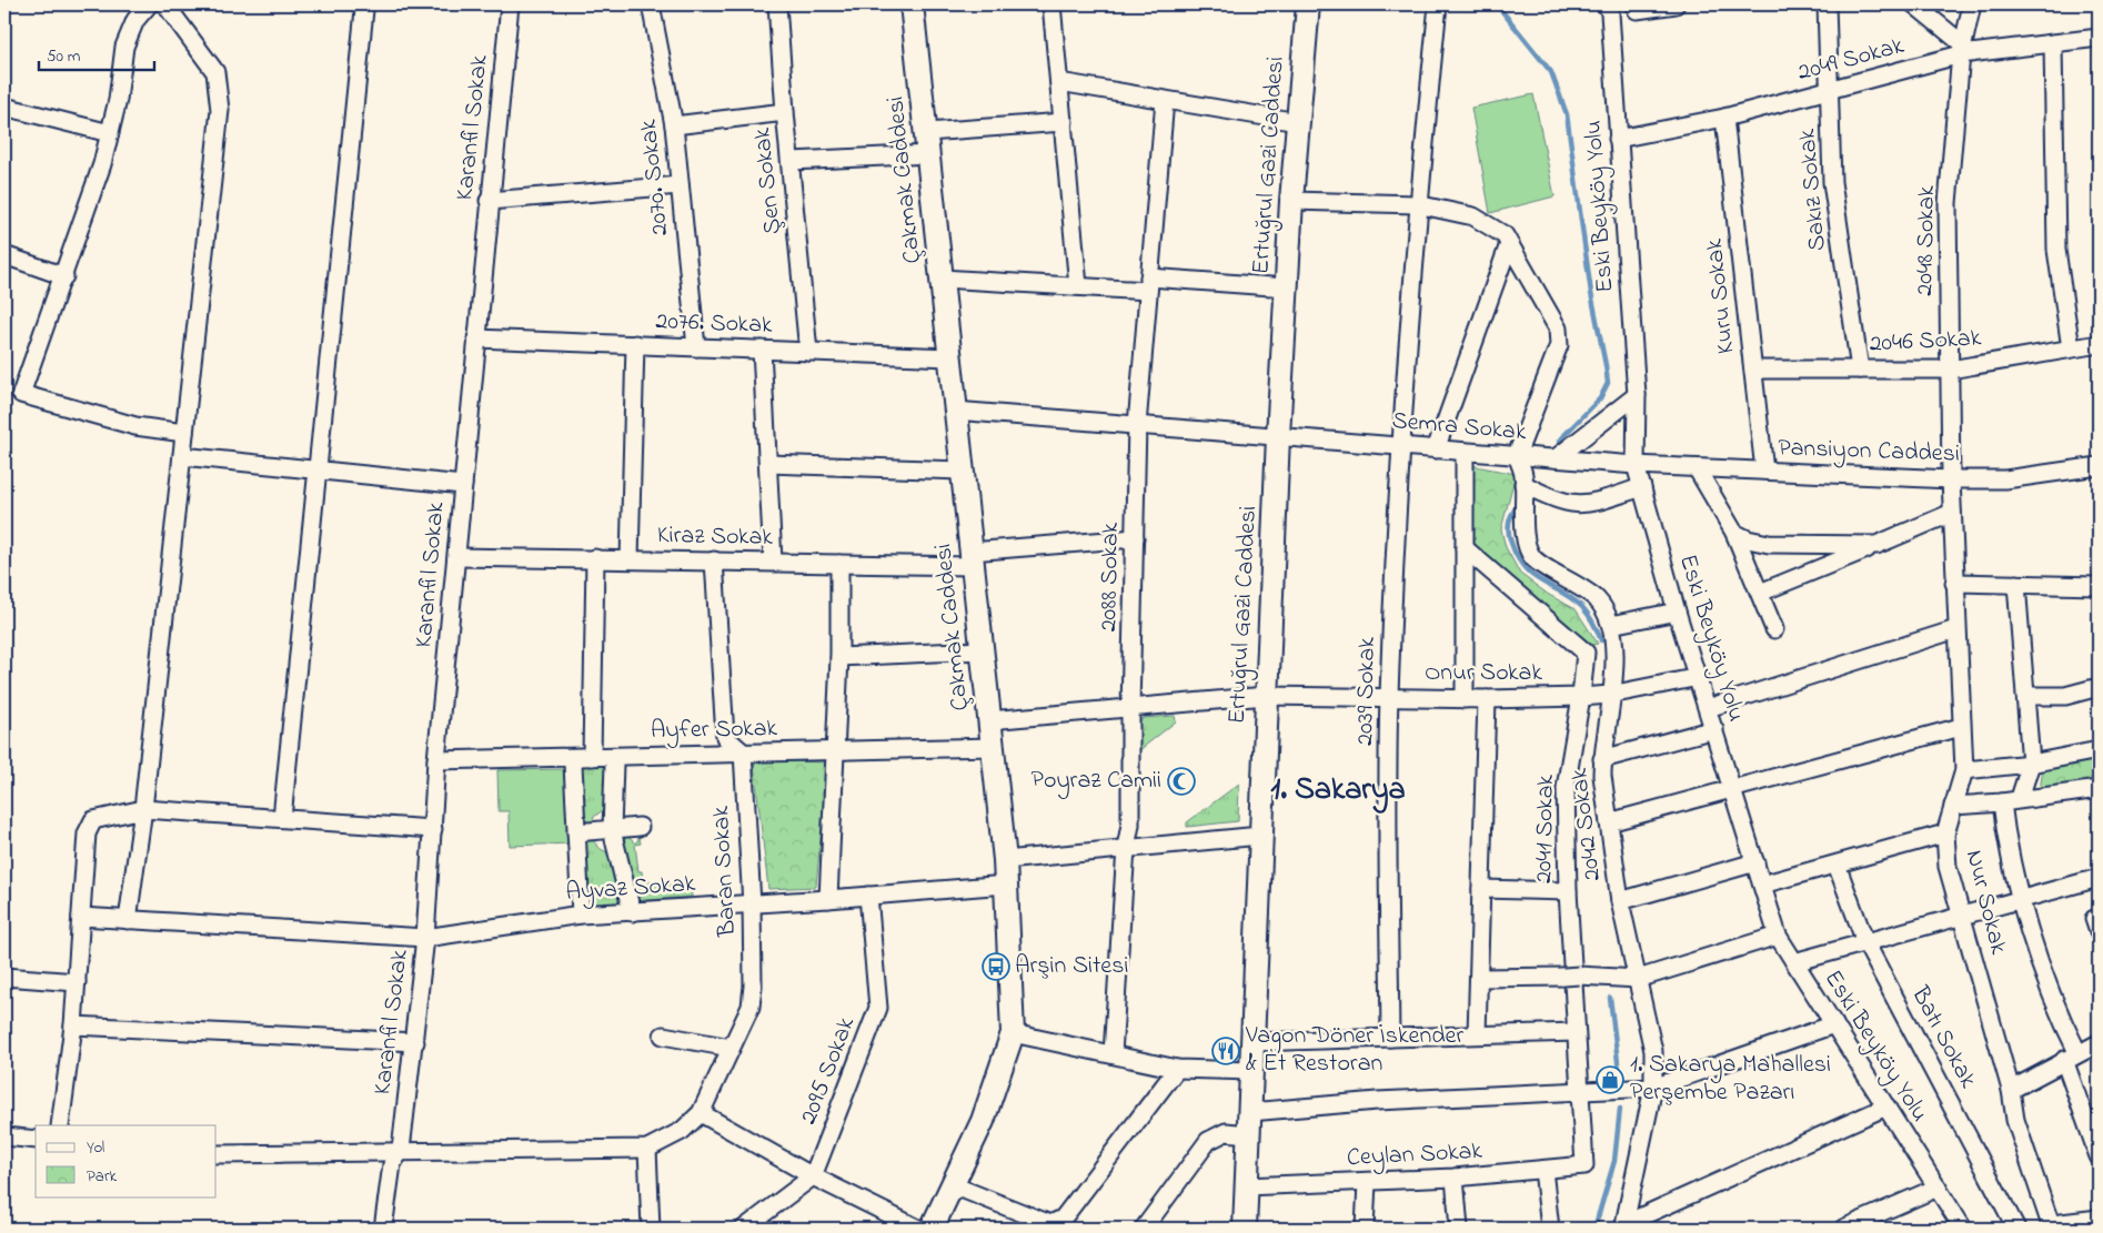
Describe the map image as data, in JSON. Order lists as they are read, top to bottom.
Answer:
{
  "streets": {
    "main road": ["Ertuğrul Gazi Caddesi", "Çakmak Caddesi"],
    "street": [
      "2049 Sokak",
      "Karanfil Sokak",
      "2070. Sokak",
      "Şen Sokak",
      "Sakız Sokak",
      "Eski Beyköy Yolu",
      "2048 Sokak",
      "Kuru Sokak",
      "2076. Sokak",
      "2046 Sokak",
      "Semra Sokak",
      "Pansiyon Caddesi",
      "Kiraz Sokak",
      "2088 Sokak",
      "Onur Sokak",
      "2039 Sokak",
      "Ayfer Sokak",
      "2042 Sokak",
      "2041 Sokak",
      "Baran Sokak",
      "Ayvaz Sokak",
      "Nur Sokak",
      "Batı Sokak",
      "2095 Sokak",
      "Ceylan Sokak"
    ]
  },
  "crossings": [
    ["2049 Sokak", "Sakız Sokak"],
    ["2049 Sokak", "Eski Beyköy Yolu"],
    ["2049 Sokak", "2048 Sokak"],
    ["2049 Sokak", "Kuru Sokak"],
    ["Karanfil Sokak", "2076. Sokak"],
    ["Karanfil Sokak", "Kiraz Sokak"],
    ["Karanfil Sokak", "Ayfer Sokak"],
    ["Karanfil Sokak", "Ayvaz Sokak"],
    ["Ertuğrul Gazi Caddesi", "Semra Sokak"],
    ["Ertuğrul Gazi Caddesi", "Onur Sokak"],
    ["Ertuğrul Gazi Caddesi", "Ceylan Sokak"],
    ["2070. Sokak", "2076. Sokak"],
    ["Çakmak Caddesi", "2076. Sokak"],
    ["Çakmak Caddesi", "Semra Sokak"],
    ["Çakmak Caddesi", "Kiraz Sokak"],
    ["Çakmak Caddesi", "Onur Sokak"],
    ["Çakmak Caddesi", "Ayfer Sokak"],
    ["Çakmak Caddesi", "Ayvaz Sokak"],
    ["Şen Sokak", "2076. Sokak"],
    ["Sakız Sokak", "2046 Sokak"],
    ["Eski Beyköy Yolu", "Semra Sokak"],
    ["Eski Beyköy Yolu", "Pansiyon Caddesi"],
    ["Eski Beyköy Yolu", "Onur Sokak"],
    ["Eski Beyköy Yolu", "2042 Sokak"],
    ["2048 Sokak", "2046 Sokak"],
    ["2048 Sokak", "Pansiyon Caddesi"],
    ["2048 Sokak", "Nur Sokak"],
    ["Kuru Sokak", "2046 Sokak"],
    ["Kuru Sokak", "Pansiyon Caddesi"],
    ["Semra Sokak", "Pansiyon Caddesi"],
    ["Semra Sokak", "2088 Sokak"],
    ["Semra Sokak", "2039 Sokak"],
    ["Semra Sokak", "2042 Sokak"],
    ["Pansiyon Caddesi", "Nur Sokak"],
    ["Kiraz Sokak", "2088 Sokak"],
    ["2088 Sokak", "Onur Sokak"],
    ["Onur Sokak", "2039 Sokak"],
    ["Onur Sokak", "2042 Sokak"],
    ["Onur Sokak", "2041 Sokak"],
    ["Ayfer Sokak", "Baran Sokak"],
    ["2041 Sokak", "Ceylan Sokak"],
    ["Baran Sokak", "Ayvaz Sokak"],
    ["Ayvaz Sokak", "2095 Sokak"]
  ],
  "districts": ["1. Sakarya"],
  "places": {
    "mosque": ["Poyraz Camii"],
    "bus stop": ["Arşin Sitesi"],
    "restaurant": ["Vagon Döner İskender & Et Restoran"],
    "shop": ["1. Sakarya Mahallesi Perşembe Pazarı"]
  },
  "legend": ["Yol", "Park"],
  "scale_bar": "50 m"
}
